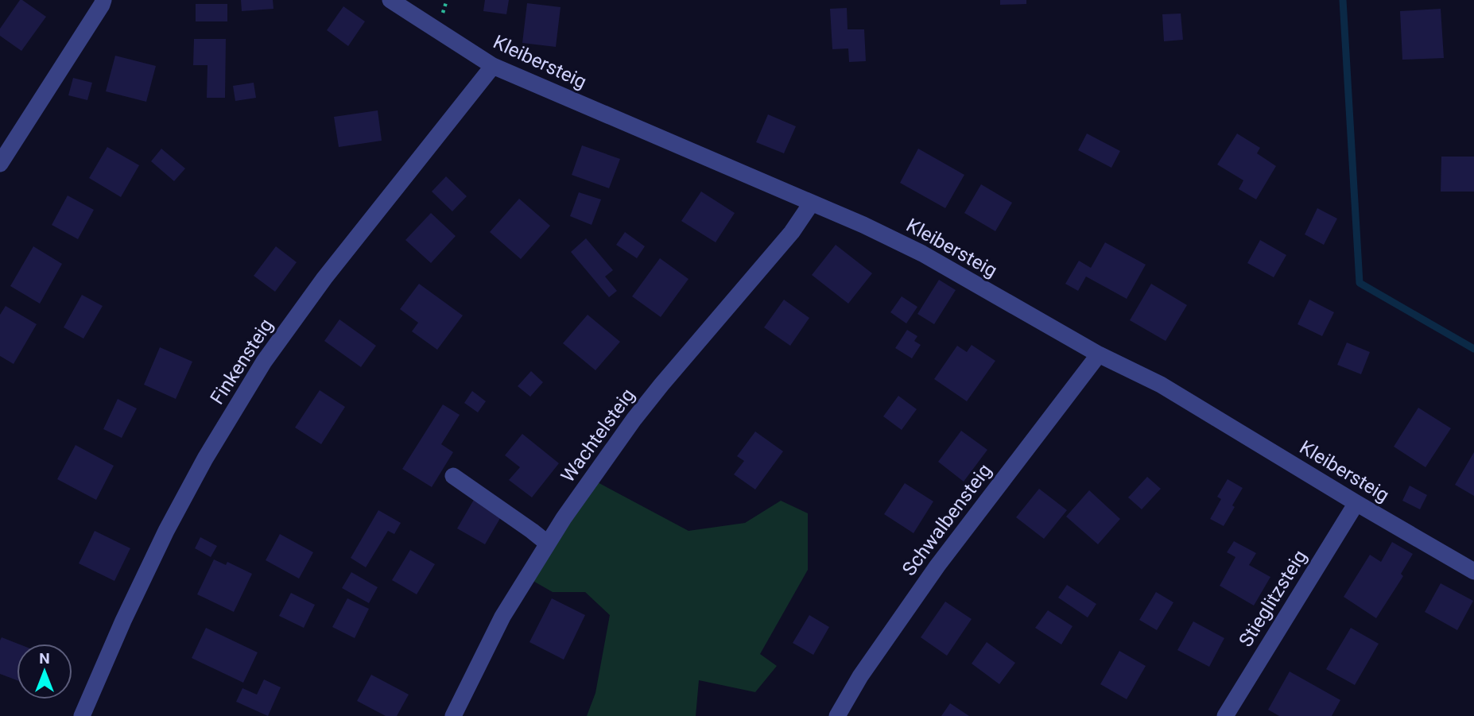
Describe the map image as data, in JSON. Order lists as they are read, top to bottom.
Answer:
{
  "streets": {
    "street": [
      "Kleibersteig",
      "Finkensteig",
      "Wachtelsteig",
      "Schwalbensteig",
      "Stieglitzsteig"
    ]
  },
  "crossings": [
    ["Kleibersteig", "Finkensteig"],
    ["Kleibersteig", "Wachtelsteig"],
    ["Kleibersteig", "Schwalbensteig"],
    ["Kleibersteig", "Stieglitzsteig"]
  ],
  "north": "top"
}
